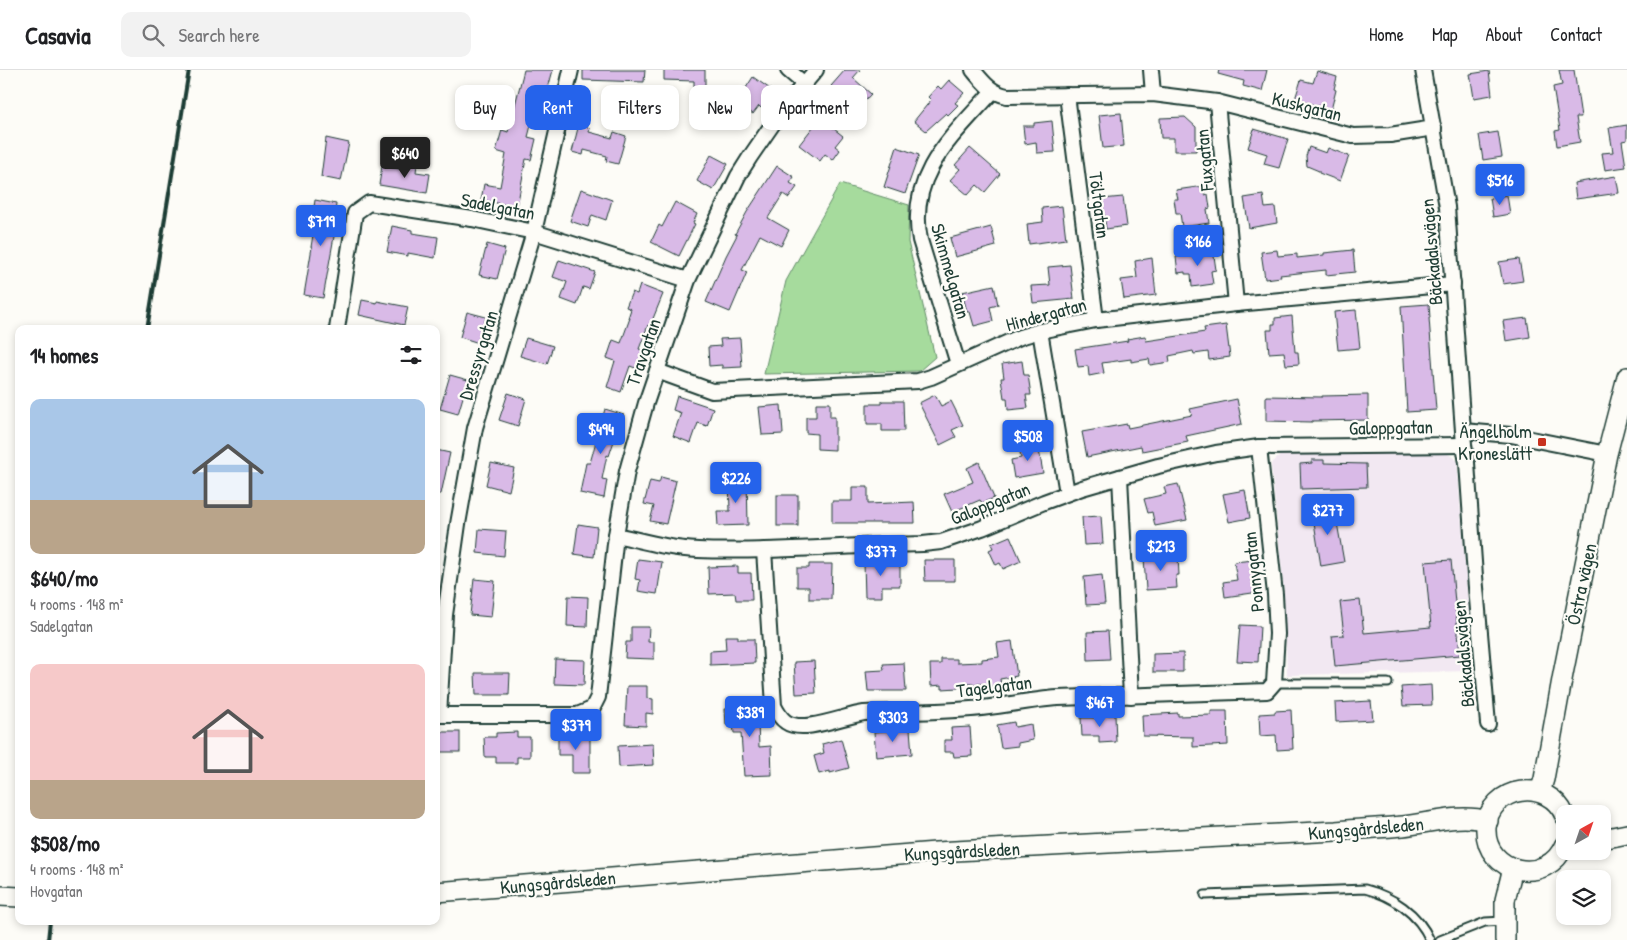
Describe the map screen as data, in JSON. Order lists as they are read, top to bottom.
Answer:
{
  "streets": {
    "main road": ["Östra vägen", "Kungsgårdsleden"],
    "street": [
      "Kuskgatan",
      "Fuxgatan",
      "Töltgatan",
      "Sadelgatan",
      "Bäckadalsvägen",
      "Skimmelgatan",
      "Hindergatan",
      "Travgatan",
      "Dressyrgatan",
      "Galoppgatan",
      "Ponnygatan",
      "Tagelgatan"
    ]
  },
  "crossings": [
    ["Kuskgatan", "Fuxgatan"],
    ["Kuskgatan", "Töltgatan"],
    ["Kuskgatan", "Bäckadalsvägen"],
    ["Kuskgatan", "Skimmelgatan"],
    ["Fuxgatan", "Hindergatan"],
    ["Töltgatan", "Hindergatan"],
    ["Sadelgatan", "Travgatan"],
    ["Sadelgatan", "Dressyrgatan"],
    ["Bäckadalsvägen", "Hindergatan"],
    ["Bäckadalsvägen", "Galoppgatan"],
    ["Skimmelgatan", "Hindergatan"],
    ["Hindergatan", "Travgatan"],
    ["Travgatan", "Galoppgatan"],
    ["Galoppgatan", "Ponnygatan"],
    ["Galoppgatan", "Tagelgatan"],
    ["Ponnygatan", "Tagelgatan"]
  ],
  "places": {
    "transit": ["Ängelholm Kroneslätt"]
  },
  "north": "top right",
  "page": {
    "header": "Casavia",
    "search": "Search here",
    "nav": [
      "Home",
      "Map",
      "About",
      "Contact"
    ],
    "chip": [
      "Buy",
      "Rent",
      "Filters",
      "New",
      "Apartment"
    ],
    "price": [
      "$640",
      "$516",
      "$719",
      "$166",
      "$494",
      "$508",
      "$226",
      "$277",
      "$213",
      "$377",
      "$467",
      "$389",
      "$303",
      "$379"
    ],
    "heading": "14 homes",
    "list": [
      {
        "name": "$640/mo",
        "note": "4 rooms · 148 m² · Sadelgatan"
      },
      {
        "name": "$508/mo",
        "note": "4 rooms · 148 m² · Hovgatan"
      }
    ]
  }
}
